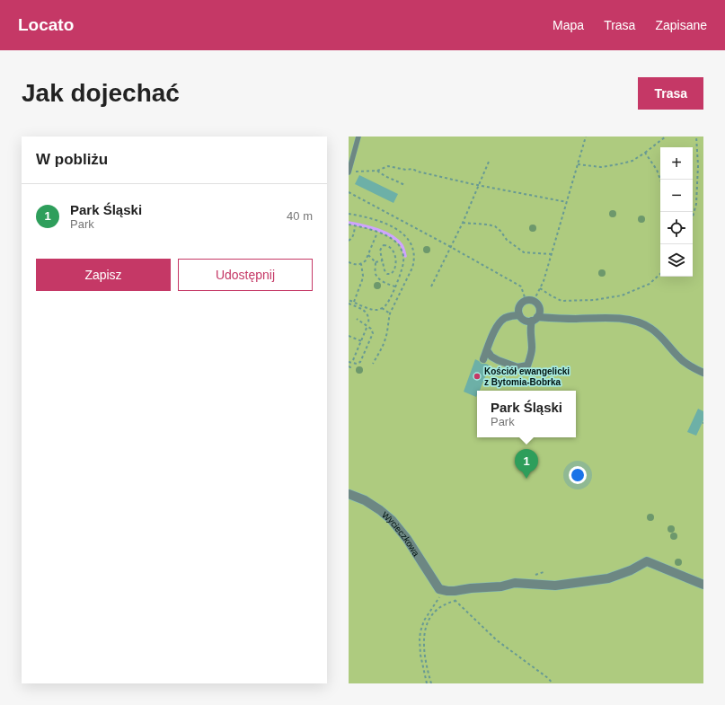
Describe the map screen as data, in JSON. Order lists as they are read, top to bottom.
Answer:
{
  "streets": {
    "street": ["Wycieczkowa"]
  },
  "places": ["Kościół ewangelicki z Bytomia-Bobrka"],
  "page": {
    "header": "Locato",
    "nav": ["Mapa", "Trasa", "Zapisane"],
    "buttons": [
      "Trasa",
      ["Zapisz", "Udostępnij"]
    ],
    "title": "Jak dojechać",
    "heading": "W pobliżu",
    "map_buttons": ["+", "−"],
    "list": [
      {
        "mark": "1",
        "name": "Park Śląski",
        "note": "Park",
        "value": "40 m"
      }
    ],
    "popup": ["Park Śląski", "Park"],
    "pins": "1"
  }
}
